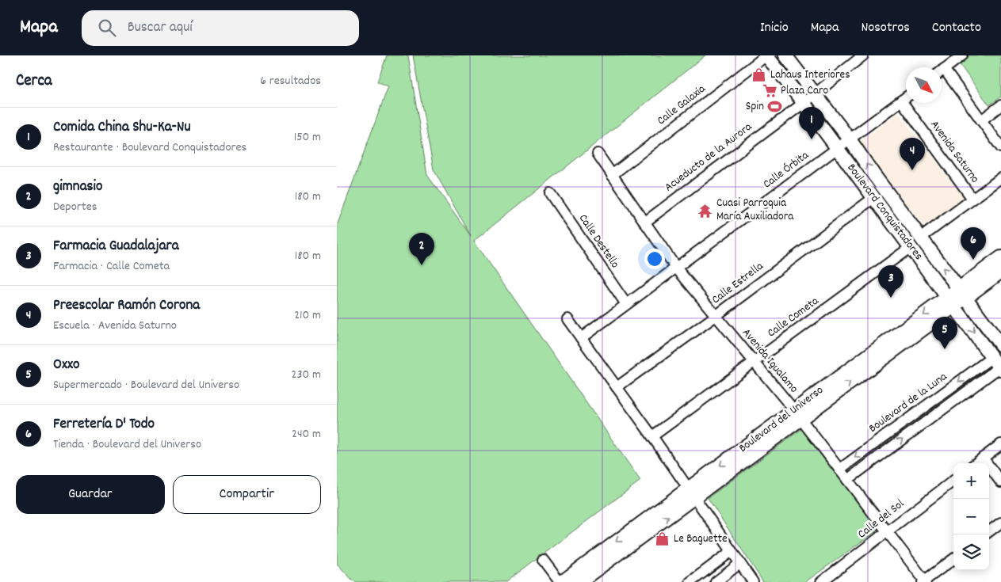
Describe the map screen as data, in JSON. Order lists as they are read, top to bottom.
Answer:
{
  "streets": {
    "street": [
      "Calle Galaxia",
      "Avenida Saturno",
      "Acueducto de la Aurora",
      "Calle Órbita",
      "Boulevard Conquistadores",
      "Calle Destello",
      "Calle Estrella",
      "Calle Cometa",
      "Avenida Igualamo",
      "Boulevard de la Luna",
      "Boulevard del Universo",
      "Calle del Sol"
    ]
  },
  "crossings": [
    ["Calle Galaxia", "Boulevard Conquistadores"],
    ["Calle Galaxia", "Avenida Igualamo"],
    ["Avenida Saturno", "Calle Órbita"],
    ["Acueducto de la Aurora", "Boulevard Conquistadores"],
    ["Acueducto de la Aurora", "Avenida Igualamo"],
    ["Calle Órbita", "Boulevard Conquistadores"],
    ["Calle Órbita", "Calle Destello"],
    ["Calle Órbita", "Avenida Igualamo"],
    ["Boulevard Conquistadores", "Calle Estrella"],
    ["Boulevard Conquistadores", "Calle Cometa"],
    ["Boulevard Conquistadores", "Boulevard de la Luna"],
    ["Boulevard Conquistadores", "Boulevard del Universo"],
    ["Calle Estrella", "Avenida Igualamo"],
    ["Calle Cometa", "Avenida Igualamo"],
    ["Avenida Igualamo", "Boulevard de la Luna"],
    ["Avenida Igualamo", "Boulevard del Universo"],
    ["Avenida Igualamo", "Calle del Sol"]
  ],
  "places": {
    "shop": ["Lahaus Interiores", "Le Baguette"],
    "supermarket": ["Plaza Caro"],
    "sports": ["Spin"],
    "temple": ["Cuasi Parroquia María Auxiliadora"]
  },
  "north": "bottom right",
  "page": {
    "header": "Mapa",
    "search": "Buscar aquí",
    "nav": [
      "Inicio",
      "Mapa",
      "Nosotros",
      "Contacto"
    ],
    "heading": ["Cerca", "6 resultados"],
    "list": [
      {
        "mark": "1",
        "name": "Comida China Shu-Ka-Nu",
        "note": "Restaurante · Boulevard Conquistadores",
        "value": "150 m"
      },
      {
        "mark": "2",
        "name": "gimnasio",
        "note": "Deportes",
        "value": "180 m"
      },
      {
        "mark": "3",
        "name": "Farmacia Guadalajara",
        "note": "Farmacia · Calle Cometa",
        "value": "180 m"
      },
      {
        "mark": "4",
        "name": "Preescolar Ramón Corona",
        "note": "Escuela · Avenida Saturno",
        "value": "210 m"
      },
      {
        "mark": "5",
        "name": "Oxxo",
        "note": "Supermercado · Boulevard del Universo",
        "value": "230 m"
      },
      {
        "mark": "6",
        "name": "Ferretería D' Todo",
        "note": "Tienda · Boulevard del Universo",
        "value": "240 m"
      }
    ],
    "pins": [
      "1",
      "4",
      "6",
      "2",
      "3",
      "5"
    ],
    "buttons": ["Guardar", "Compartir"],
    "map_buttons": ["+", "−"]
  }
}
